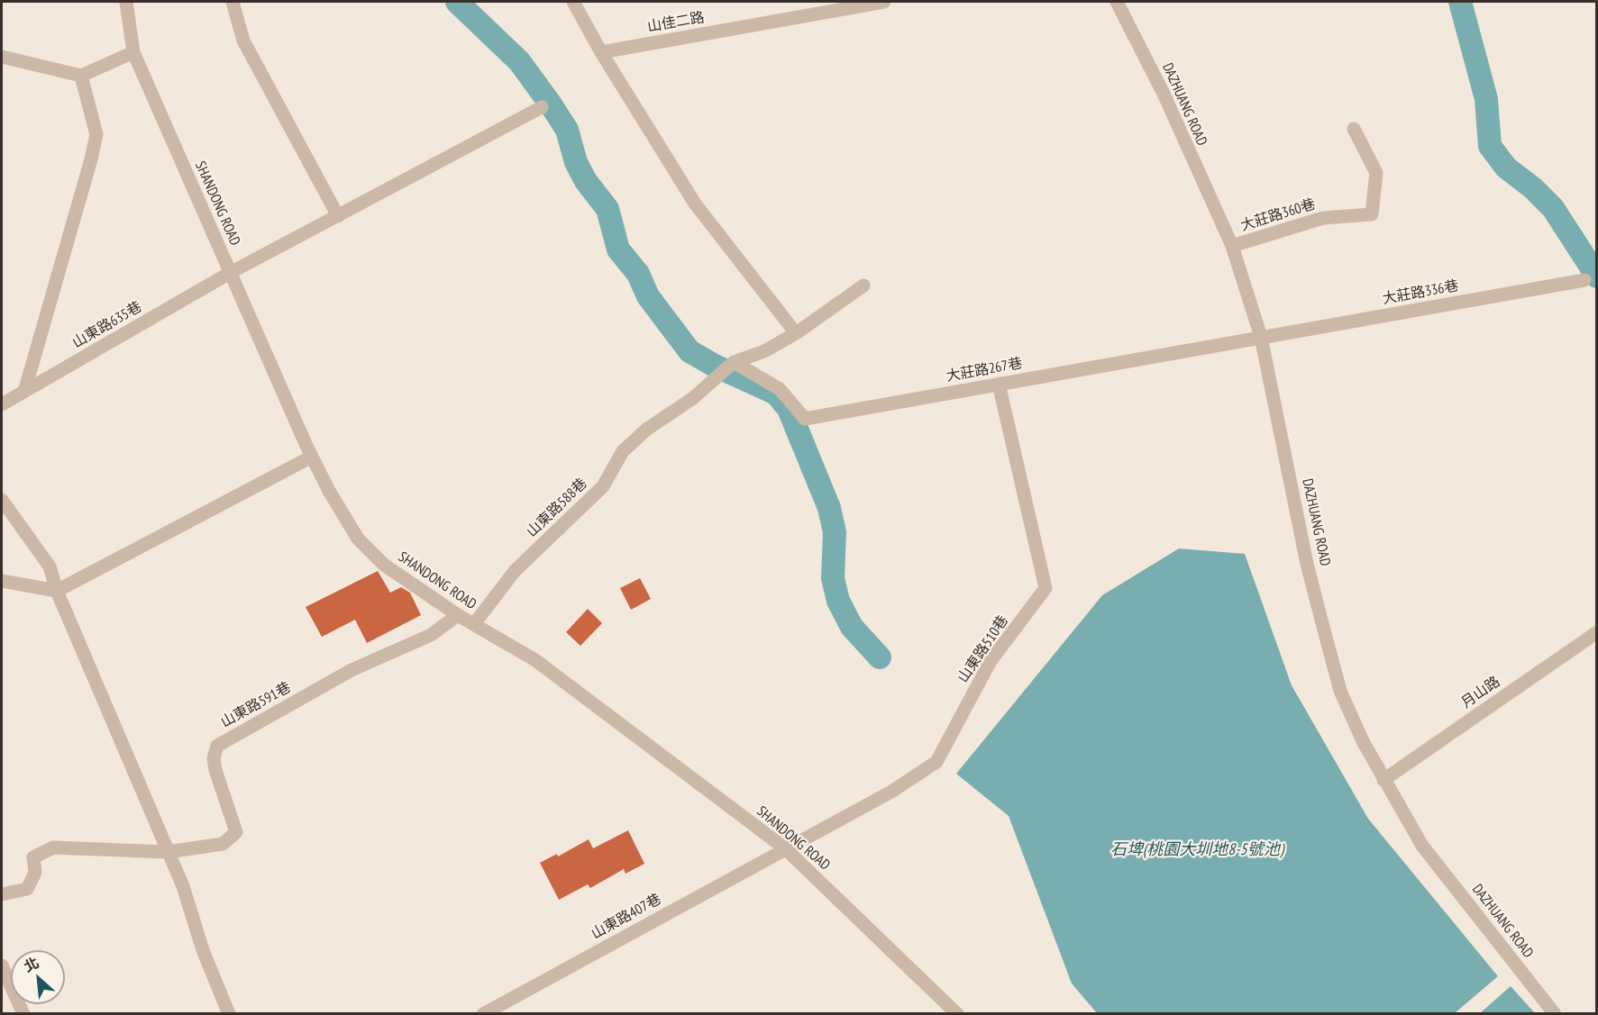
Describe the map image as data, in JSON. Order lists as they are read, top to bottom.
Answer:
{
  "streets": {
    "street": [
      "山佳二路",
      "DAZHUANG ROAD",
      "SHANDONG ROAD",
      "大莊路360巷",
      "大莊路336巷",
      "山東路635巷",
      "大莊路267巷",
      "山東路588巷",
      "山東路510巷",
      "月山路",
      "山東路591巷",
      "山東路407巷"
    ]
  },
  "crossings": [
    ["DAZHUANG ROAD", "大莊路360巷"],
    ["DAZHUANG ROAD", "大莊路336巷"],
    ["DAZHUANG ROAD", "大莊路267巷"],
    ["DAZHUANG ROAD", "月山路"],
    ["SHANDONG ROAD", "山東路635巷"],
    ["SHANDONG ROAD", "山東路588巷"],
    ["SHANDONG ROAD", "山東路510巷"],
    ["SHANDONG ROAD", "山東路591巷"],
    ["SHANDONG ROAD", "山東路407巷"],
    ["大莊路336巷", "大莊路267巷"],
    ["大莊路267巷", "山東路588巷"],
    ["大莊路267巷", "山東路510巷"],
    ["山東路510巷", "山東路407巷"]
  ],
  "water": ["石埤(桃園大圳地8-5號池)"],
  "north": "top left"
}
